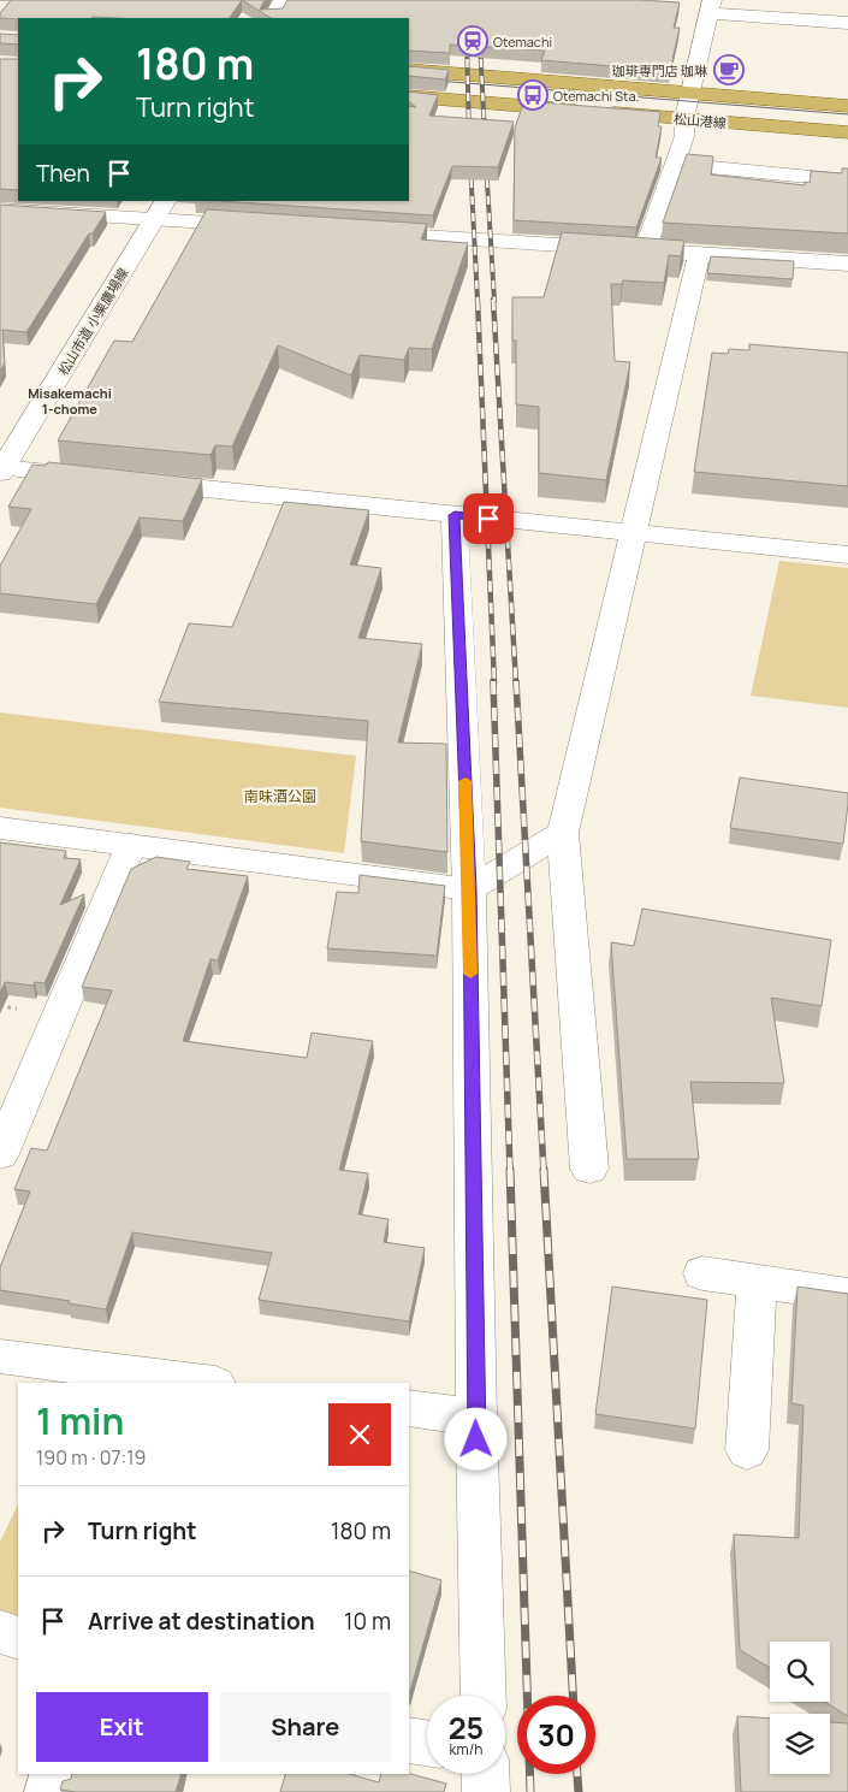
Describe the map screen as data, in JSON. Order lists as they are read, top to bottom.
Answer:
{
  "streets": {
    "main road": ["松山港線"],
    "street": ["松山市道 小栗鷹場線"]
  },
  "districts": ["Misakemachi 1-chome"],
  "parks": ["南味酒公園"],
  "places": {
    "station": ["Otemachi"],
    "cafe": ["珈琲専門店 珈琳"],
    "bus stop": ["Otemachi Sta."]
  },
  "page": {
    "turn": ["180 m", "Turn right"],
    "then": "Then",
    "heading": ["1 min", "190 m · 07:19"],
    "list": [
      {
        "name": "Turn right",
        "value": "180 m"
      },
      {
        "name": "Arrive at destination",
        "value": "10 m"
      }
    ],
    "buttons": ["Exit", "Share"],
    "speed": "25 km/h",
    "limit": "30"
  }
}
